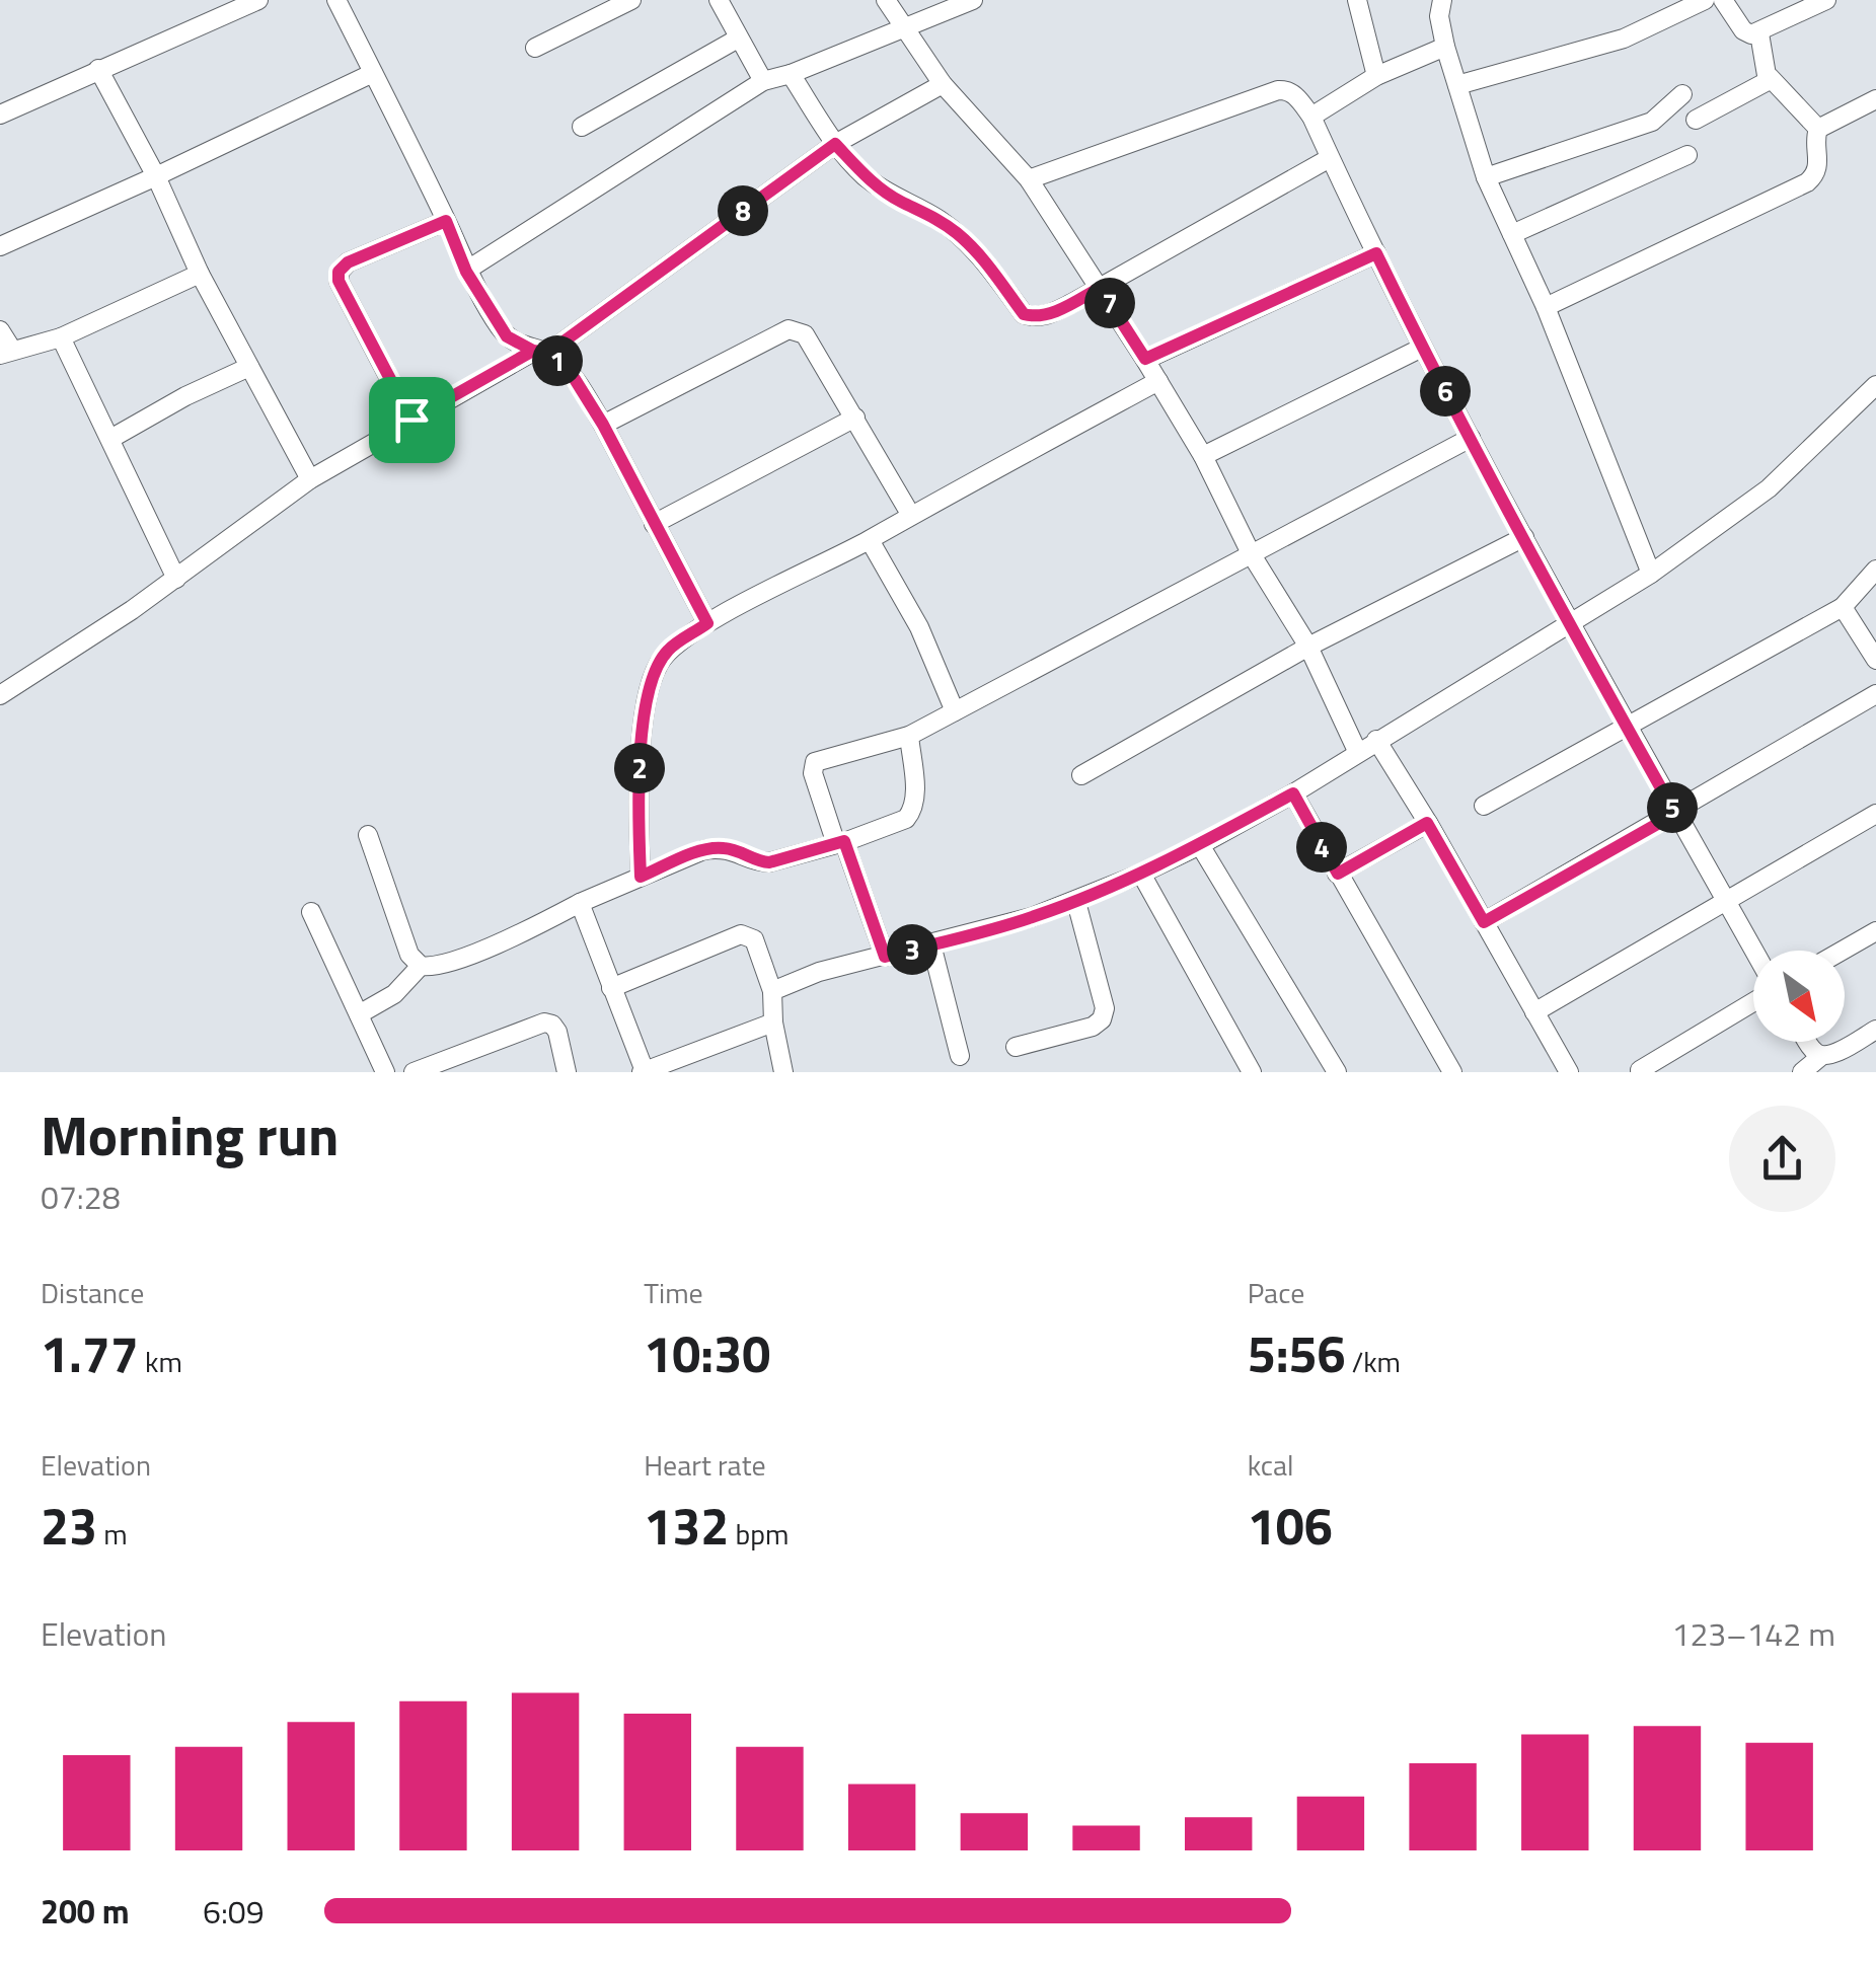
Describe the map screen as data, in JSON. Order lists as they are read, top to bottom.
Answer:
{
  "north": "bottom right",
  "page": {
    "pins": [
      "8",
      "7",
      "1",
      "6",
      "2",
      "5",
      "4",
      "3"
    ],
    "heading": ["Morning run", "07:28"],
    "stats": [
      ["Distance", "1.77 km"],
      ["Time", "10:30"],
      ["Pace", "5:56 /km"],
      ["Elevation", "23 m"],
      ["Heart rate", "132 bpm"],
      ["kcal", "106"]
    ],
    "chart": ["Elevation", "123–142 m"],
    "list": [
      {
        "name": "200 m",
        "note": "6:09"
      }
    ]
  }
}
